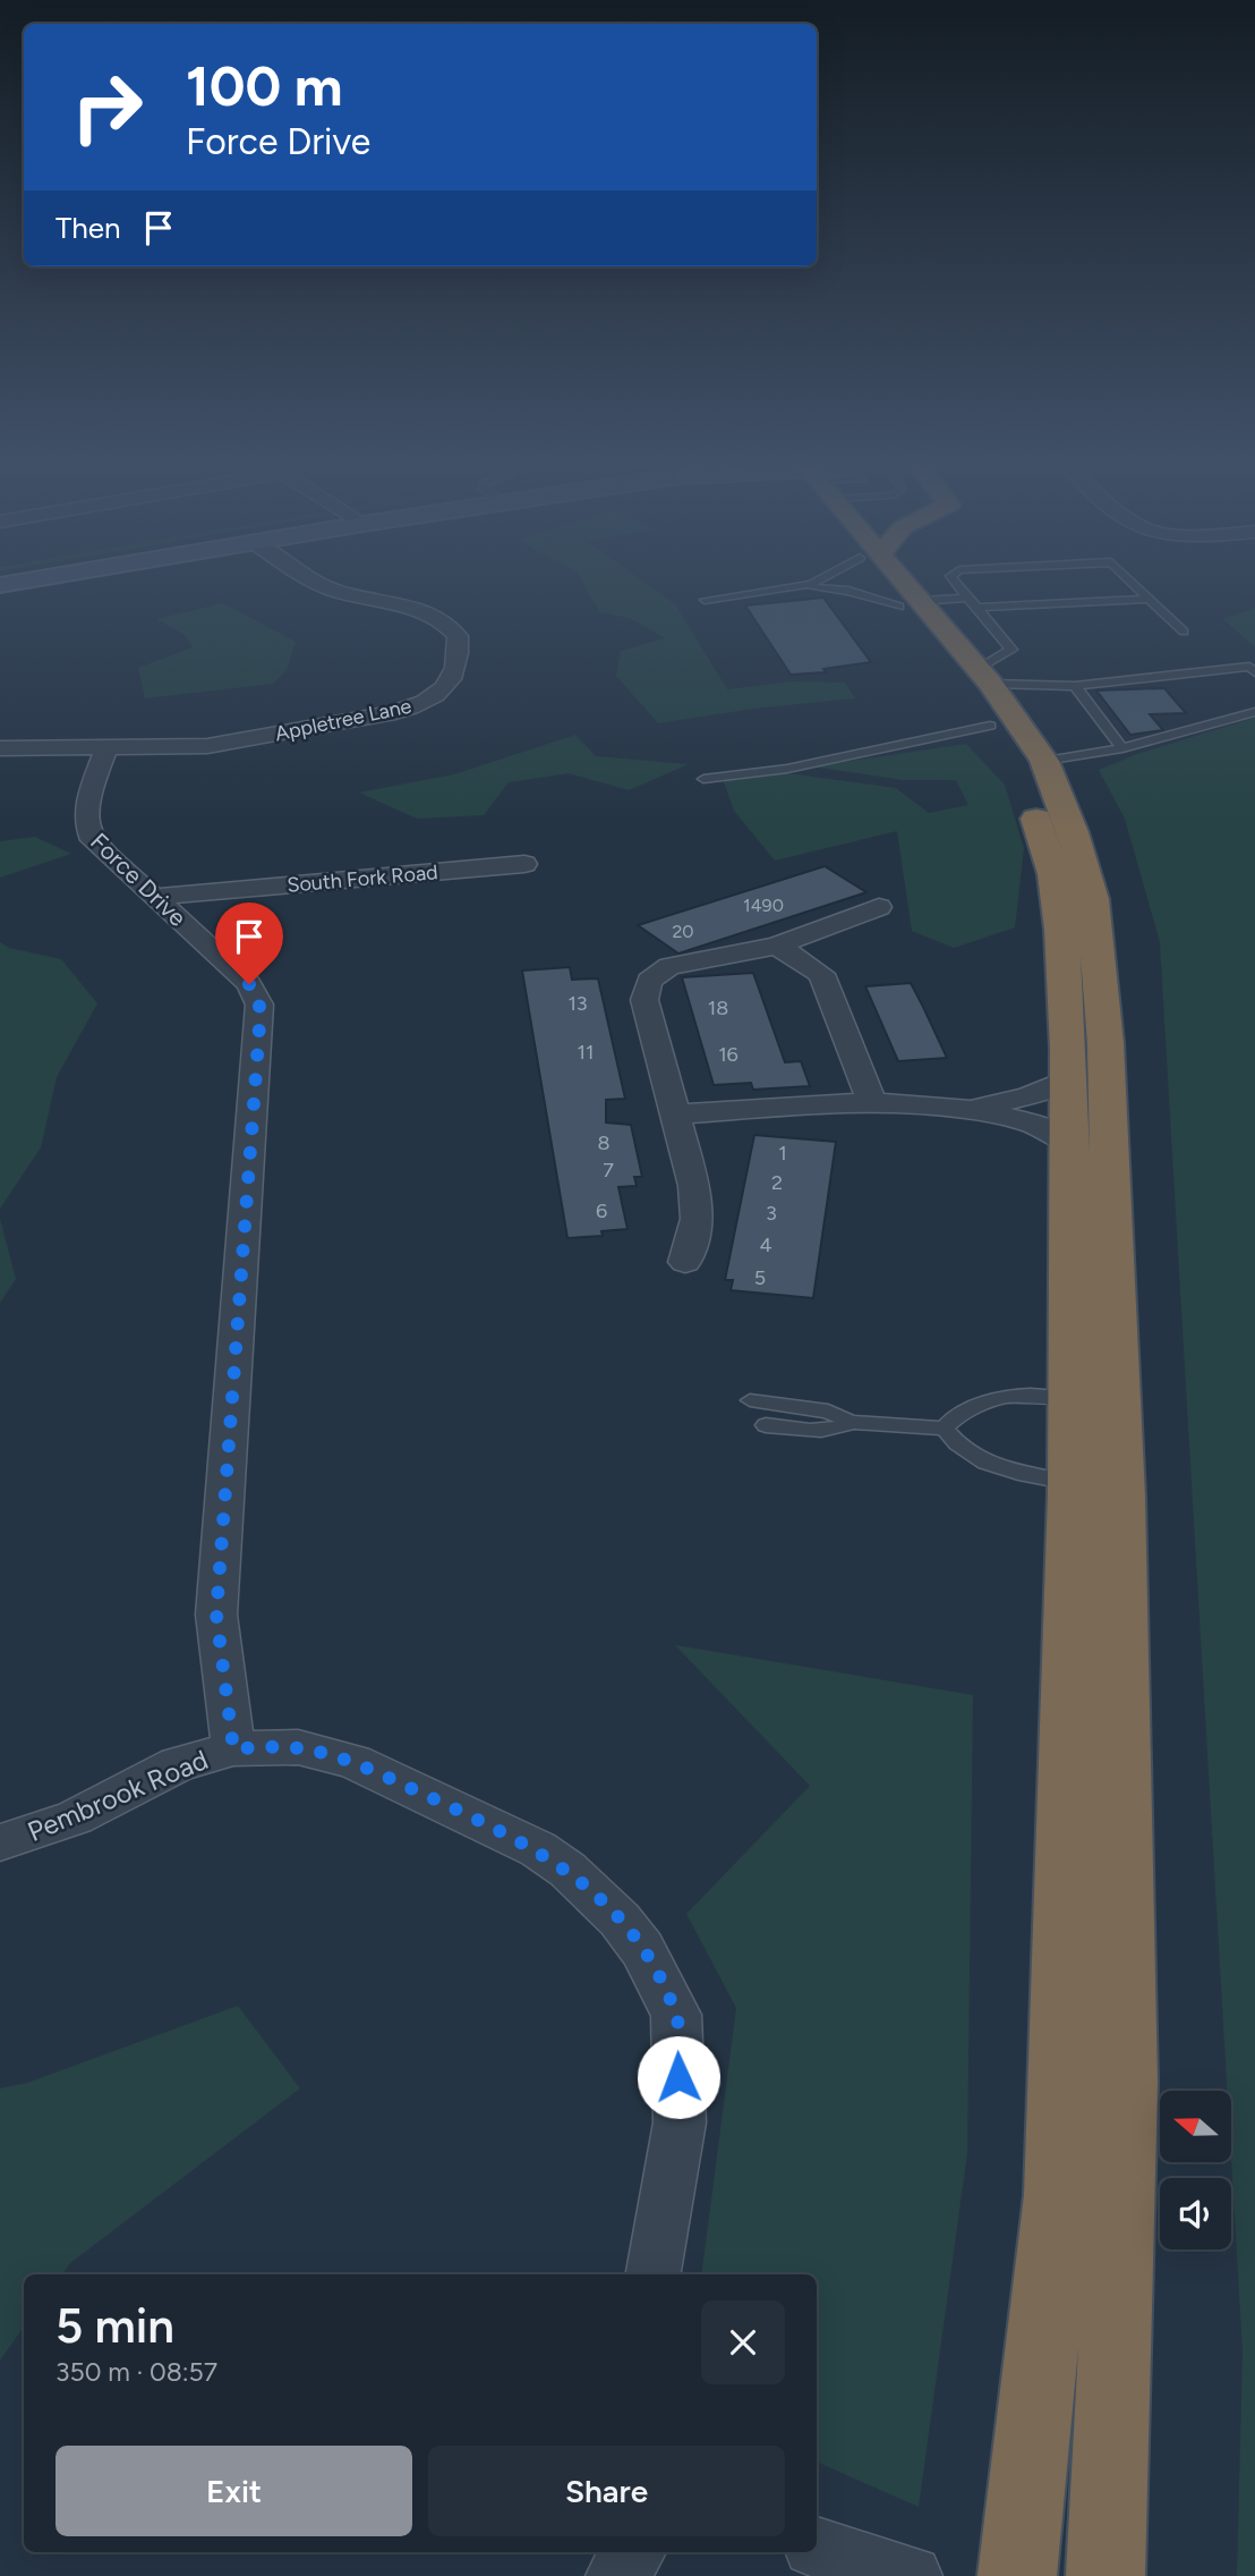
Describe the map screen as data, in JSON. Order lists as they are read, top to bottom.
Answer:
{
  "streets": {
    "street": [
      "Appletree Lane",
      "South Fork Road",
      "Force Drive",
      "Pembrook Road"
    ]
  },
  "crossings": [
    ["Appletree Lane", "Force Drive"],
    ["South Fork Road", "Force Drive"],
    ["Force Drive", "Pembrook Road"]
  ],
  "house_numbers": [
    "1490",
    "20",
    "13",
    "18",
    "11",
    "16",
    "8",
    "1",
    "7",
    "2",
    "6",
    "3",
    "4",
    "5"
  ],
  "north": "left",
  "page": {
    "turn": ["100 m", "Force Drive"],
    "then": "Then",
    "heading": ["5 min", "350 m · 08:57"],
    "buttons": ["Exit", "Share"]
  }
}
